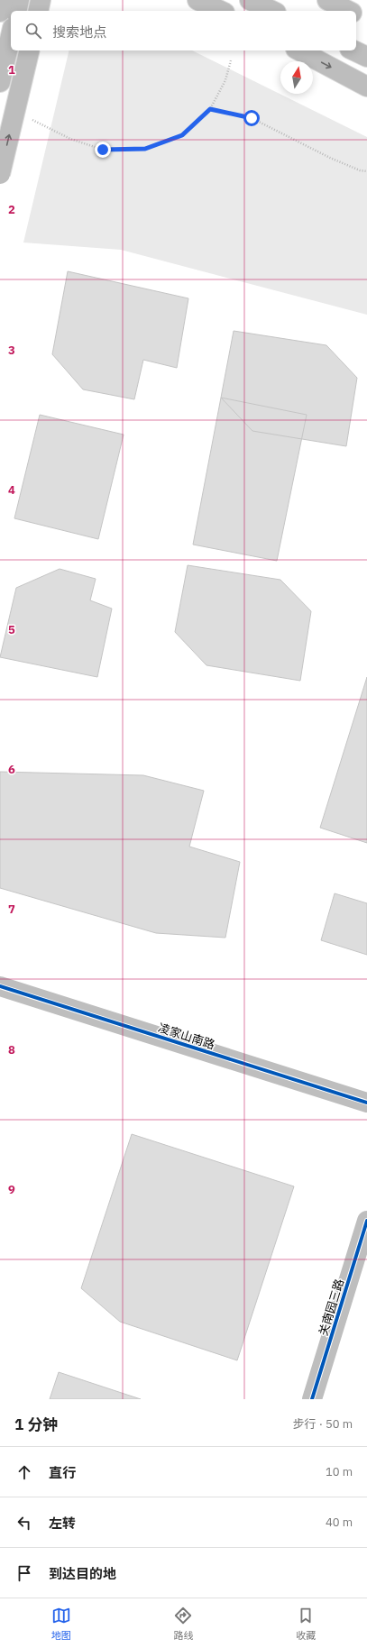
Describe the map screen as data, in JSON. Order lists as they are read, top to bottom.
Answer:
{
  "streets": {
    "street": ["凌家山南路", "关南园三路"]
  },
  "north": "top",
  "page": {
    "search": "搜索地点",
    "heading": ["1 分钟", "步行 · 50 m"],
    "list": [
      ["直行", "10 m"],
      ["左转", "40 m"],
      "到达目的地"
    ],
    "nav": ["地图", "路线", "收藏"]
  },
  "grid": {
    "rows": [
      "1",
      "2",
      "3",
      "4",
      "5",
      "6",
      "7",
      "8",
      "9"
    ]
  }
}
